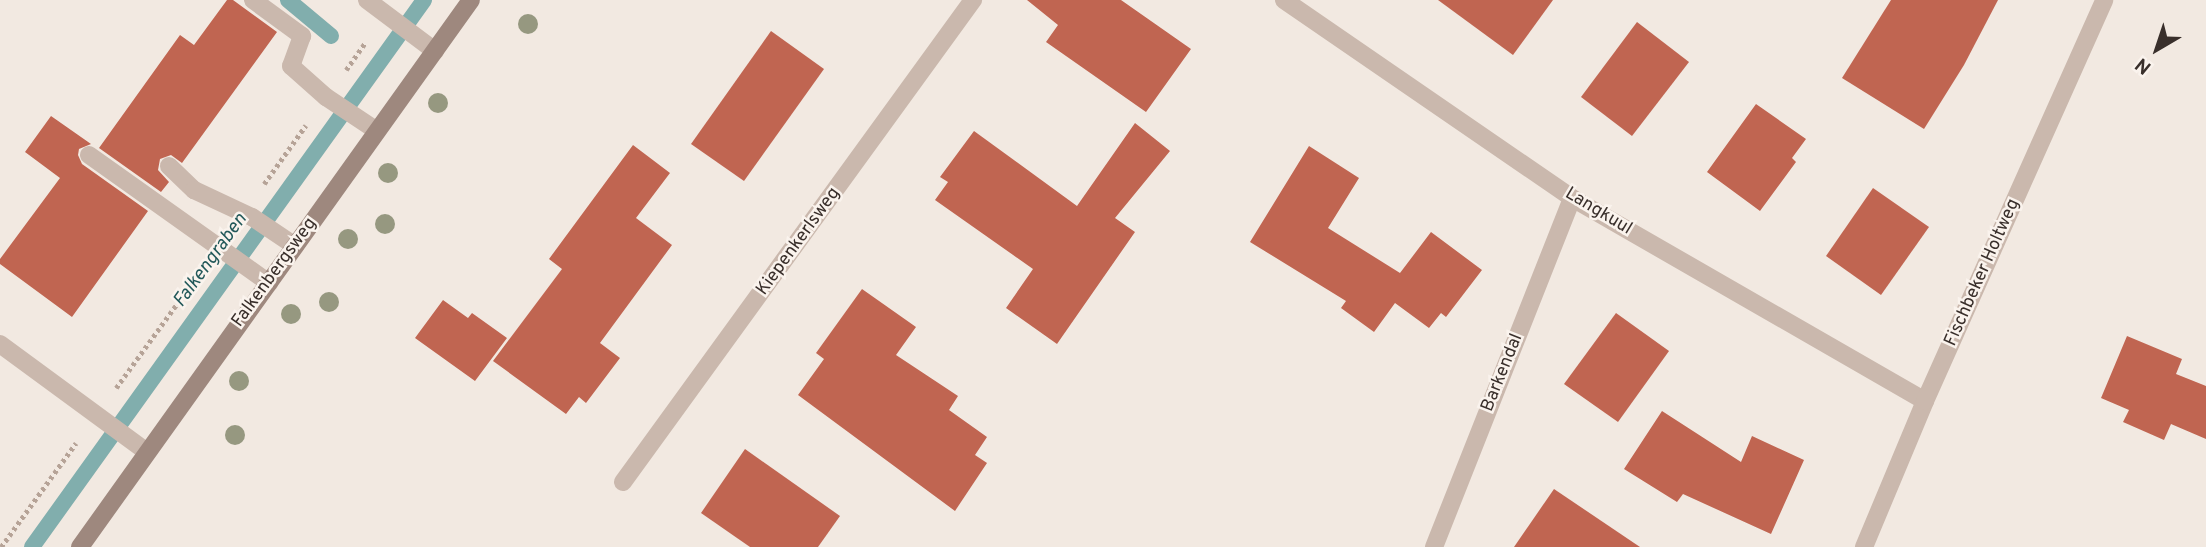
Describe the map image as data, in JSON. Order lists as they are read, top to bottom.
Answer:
{
  "streets": {
    "street": [
      "Langkuul",
      "Kiepenkerlsweg",
      "Falkenbergsweg",
      "Fischbeker Holtweg",
      "Barkendal"
    ]
  },
  "crossings": [
    ["Langkuul", "Fischbeker Holtweg"],
    ["Langkuul", "Barkendal"]
  ],
  "water": ["Falkengraben"],
  "north": "bottom left"
}
